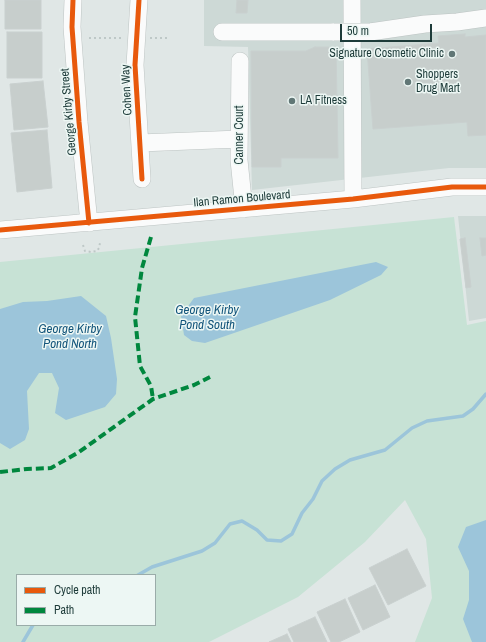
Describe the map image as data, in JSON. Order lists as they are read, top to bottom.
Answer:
{
  "streets": {
    "street": [
      "Cohen Way",
      "George Kirby Street",
      "Canner Court",
      "Ilan Ramon Boulevard"
    ]
  },
  "crossings": [
    ["George Kirby Street", "Ilan Ramon Boulevard"],
    ["Canner Court", "Ilan Ramon Boulevard"]
  ],
  "water": ["George Kirby Pond South", "George Kirby Pond North"],
  "places": ["Signature Cosmetic Clinic", "Shoppers Drug Mart", "LA Fitness"],
  "legend": ["Cycle path", "Path"],
  "scale_bar": "50 m"
}
